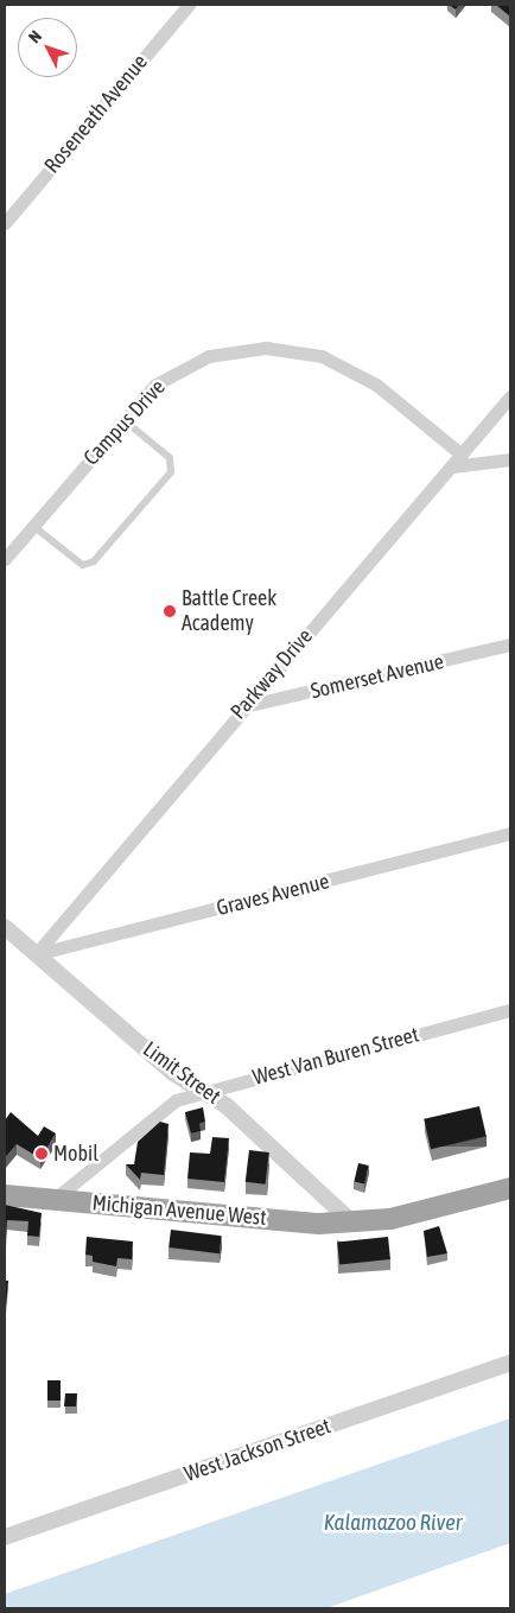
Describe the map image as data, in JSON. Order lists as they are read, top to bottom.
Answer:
{
  "streets": {
    "highway": ["Michigan Avenue West"],
    "street": [
      "Roseneath Avenue",
      "Campus Drive",
      "Parkway Drive",
      "Somerset Avenue",
      "Graves Avenue",
      "West Van Buren Street",
      "Limit Street",
      "West Jackson Street"
    ]
  },
  "crossings": [
    ["Campus Drive", "Parkway Drive"],
    ["Parkway Drive", "Somerset Avenue"],
    ["Parkway Drive", "Graves Avenue"],
    ["Parkway Drive", "Limit Street"],
    ["Graves Avenue", "Limit Street"],
    ["West Van Buren Street", "Limit Street"],
    ["West Van Buren Street", "Michigan Avenue West"],
    ["Limit Street", "Michigan Avenue West"]
  ],
  "water": ["Kalamazoo River"],
  "places": ["Battle Creek Academy", "Mobil"],
  "north": "top left"
}
